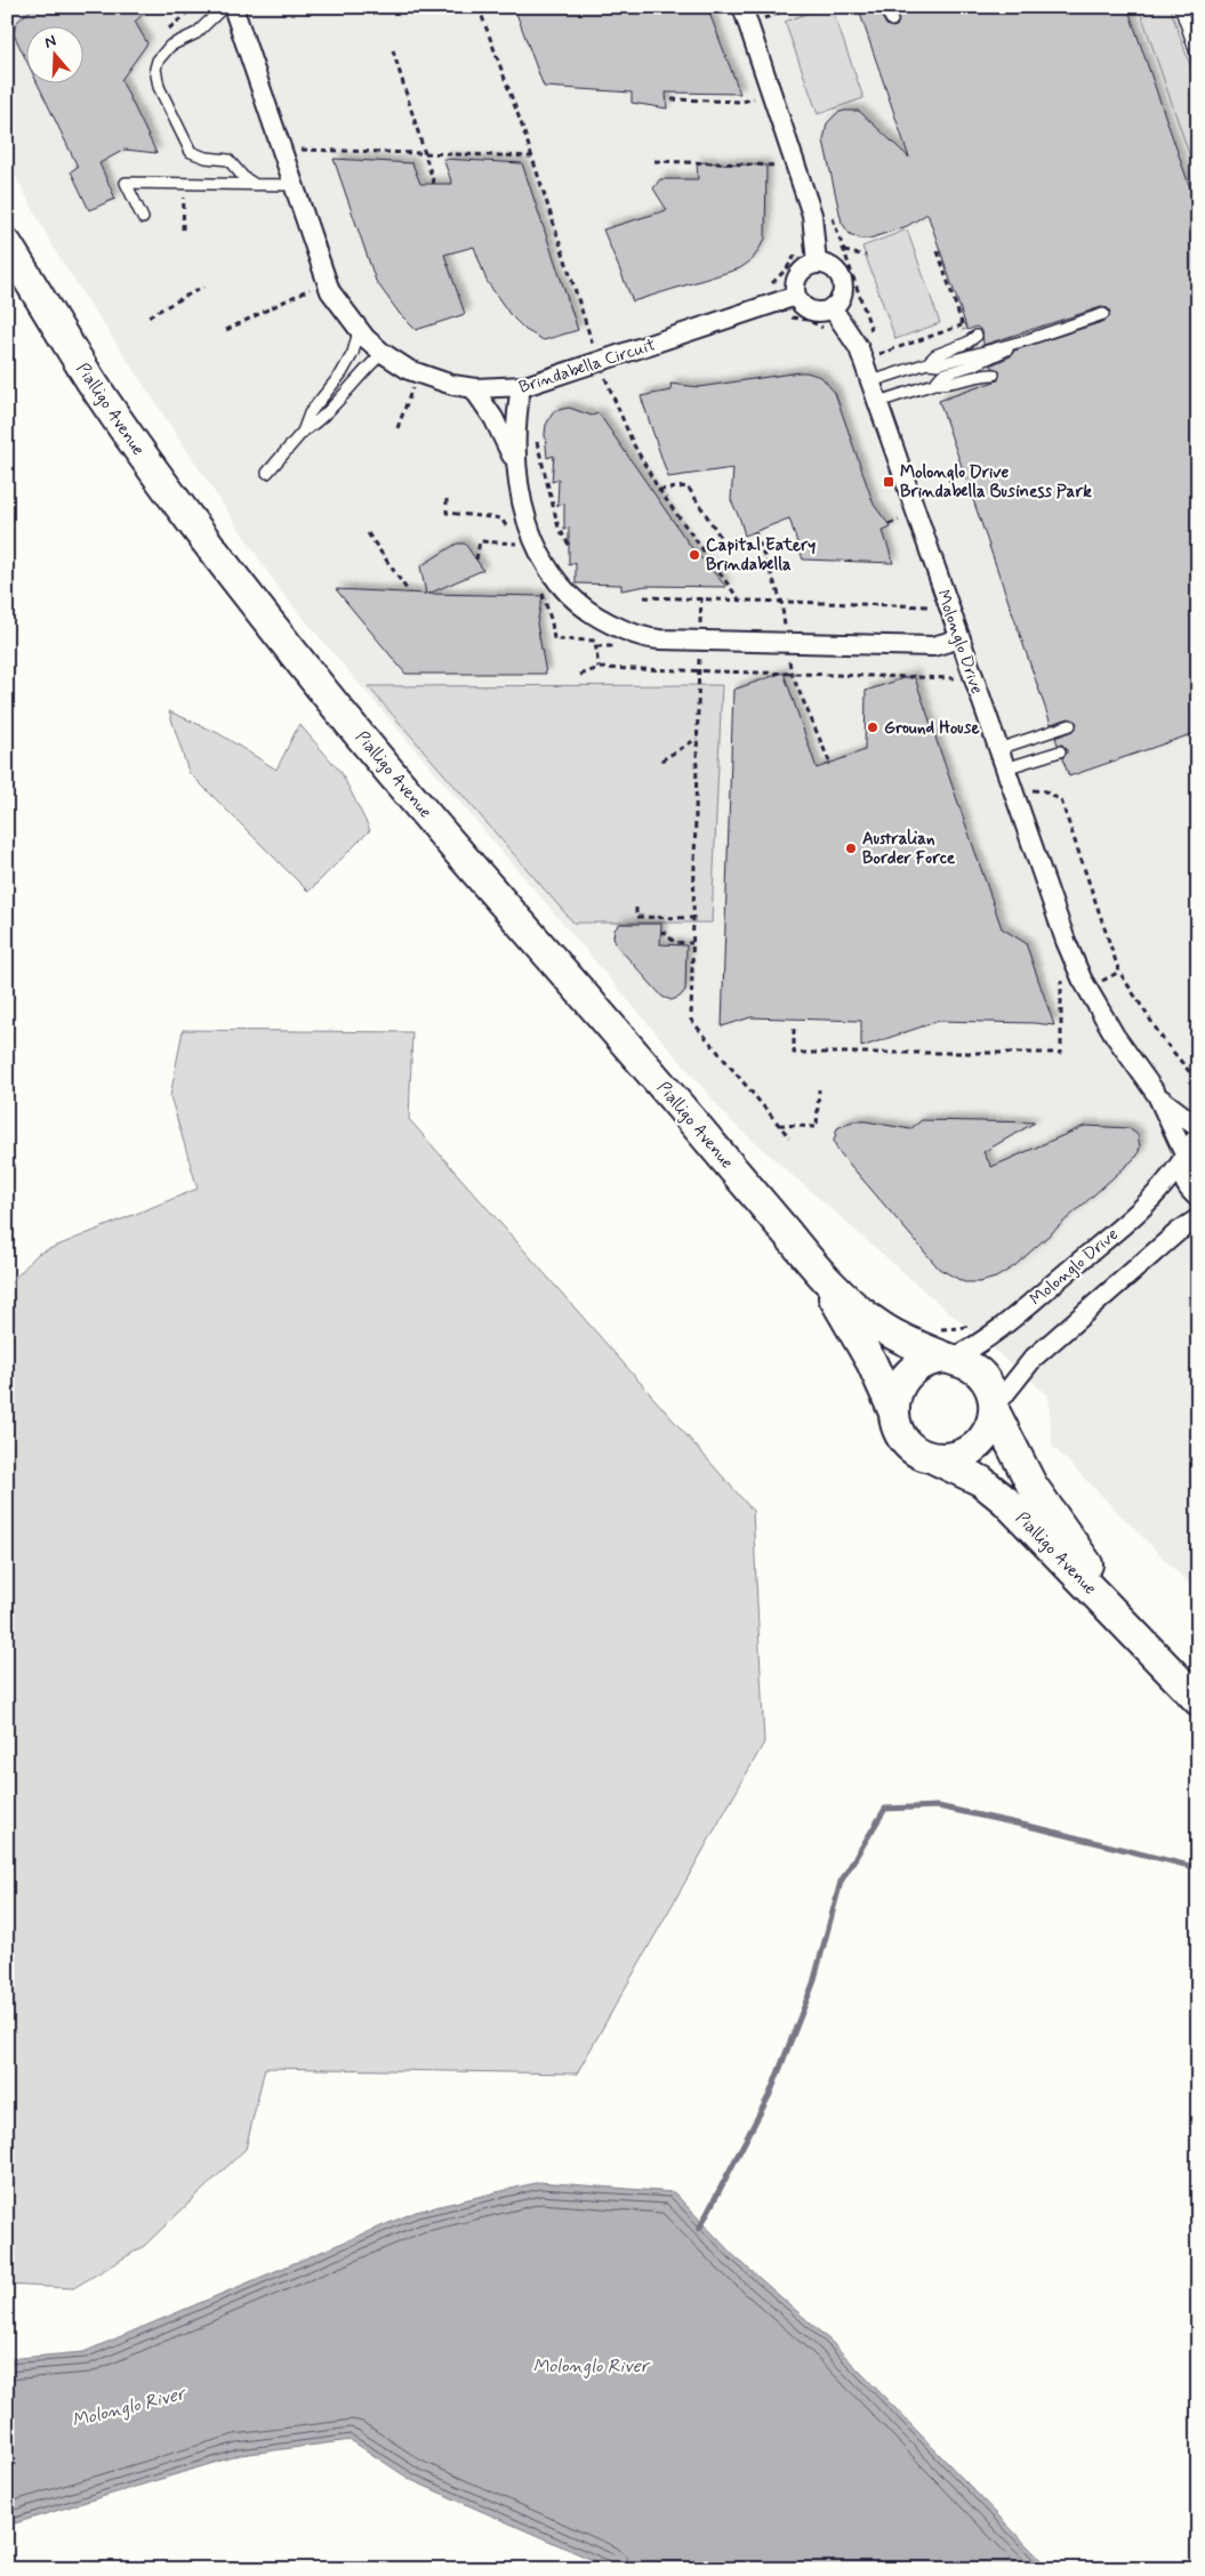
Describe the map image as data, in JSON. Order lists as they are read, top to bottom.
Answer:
{
  "streets": {
    "main road": ["Pialligo Avenue"],
    "street": ["Brindabella Circuit", "Molonglo Drive"]
  },
  "crossings": [
    ["Brindabella Circuit", "Molonglo Drive"],
    ["Pialligo Avenue", "Molonglo Drive"]
  ],
  "water": ["Molonglo River"],
  "places": {
    "transit": ["Molonglo Drive Brindabella Business Park"],
    "other": ["Capital Eatery Brindabella", "Ground House", "Australian Border Force"]
  },
  "north": "top"
}
